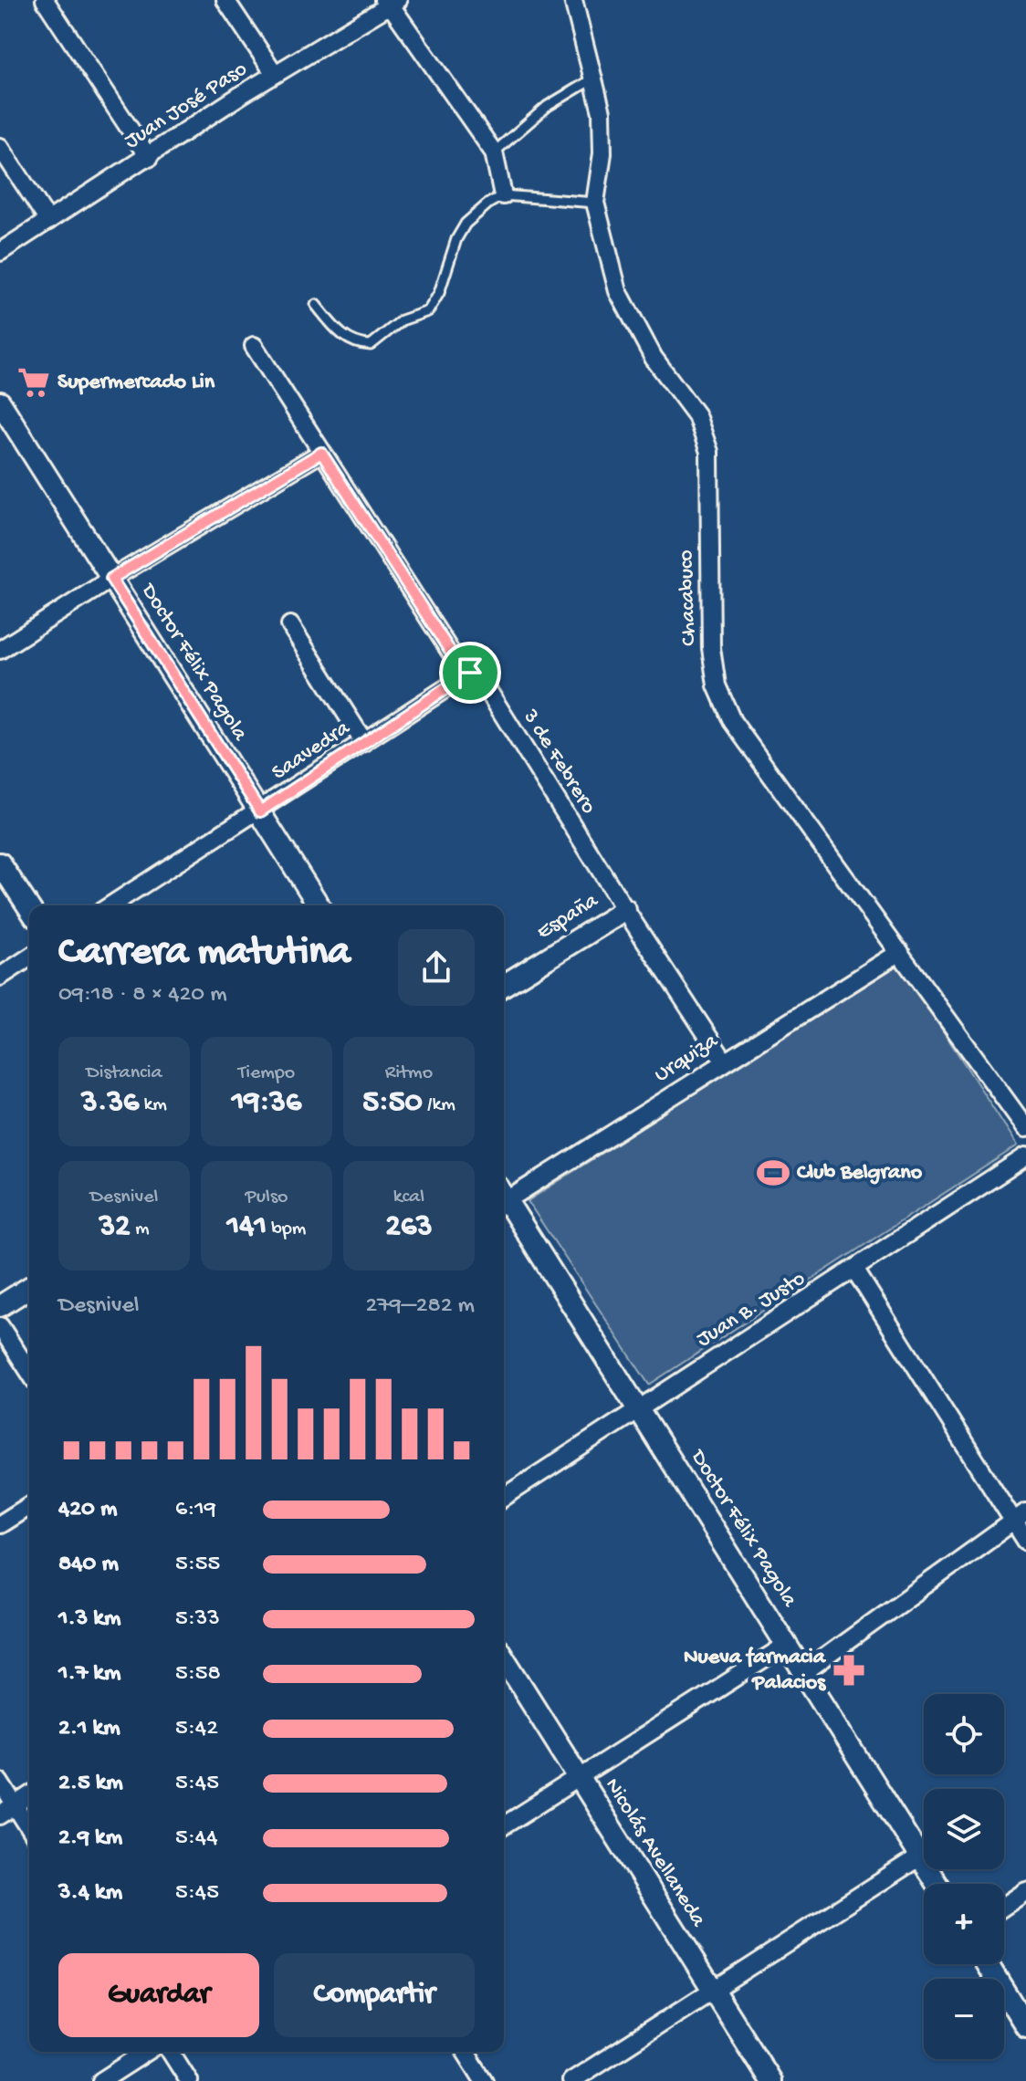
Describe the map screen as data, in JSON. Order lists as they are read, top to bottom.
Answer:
{
  "streets": {
    "street": [
      "Juan José Paso",
      "Chacabuco",
      "Doctor Félix Pagola",
      "Saavedra",
      "3 de Febrero",
      "España",
      "Urquiza",
      "Juan B. Justo",
      "Nicolás Avellaneda"
    ]
  },
  "crossings": [
    ["Chacabuco", "Urquiza"],
    ["Doctor Félix Pagola", "Saavedra"],
    ["Doctor Félix Pagola", "Juan B. Justo"],
    ["Saavedra", "3 de Febrero"],
    ["3 de Febrero", "España"],
    ["3 de Febrero", "Urquiza"]
  ],
  "places": {
    "supermarket": ["Supermercado Lin"],
    "sports": ["Club Belgrano"],
    "pharmacy": ["Nueva farmacia Palacios"]
  },
  "page": {
    "heading": ["Carrera matutina", "09:18 · 8 × 420 m"],
    "stats": [
      ["Distancia", "3.36 km"],
      ["Tiempo", "19:36"],
      ["Ritmo", "5:50 /km"],
      ["Desnivel", "32 m"],
      ["Pulso", "141 bpm"],
      ["kcal", "263"]
    ],
    "chart": ["Desnivel", "279–282 m"],
    "list": [
      {
        "name": "420 m",
        "note": "6:19"
      },
      {
        "name": "840 m",
        "note": "5:55"
      },
      {
        "name": "1.3 km",
        "note": "5:33"
      },
      {
        "name": "1.7 km",
        "note": "5:58"
      },
      {
        "name": "2.1 km",
        "note": "5:42"
      },
      {
        "name": "2.5 km",
        "note": "5:45"
      },
      {
        "name": "2.9 km",
        "note": "5:44"
      },
      {
        "name": "3.4 km",
        "note": "5:45"
      }
    ],
    "map_buttons": ["+", "−"],
    "buttons": ["Guardar", "Compartir"]
  }
}
